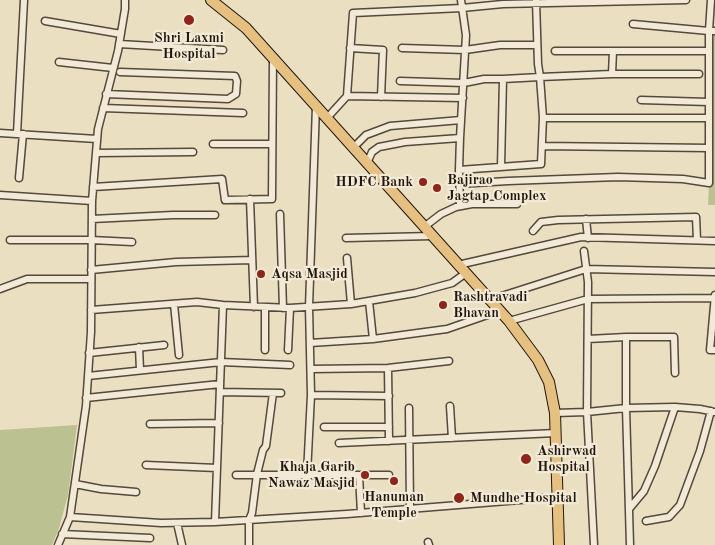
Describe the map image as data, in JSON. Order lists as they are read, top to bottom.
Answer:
{
  "places": [
    "Shri Laxmi Hospital",
    "HDFC Bank",
    "Bajirao Jagtap Complex",
    "Aqsa Masjid",
    "Rashtravadi Bhavan",
    "Ashirwad Hospital",
    "Khaja Garib Nawaz Masjid",
    "Hanuman Temple",
    "Mundhe Hospital"
  ]
}
